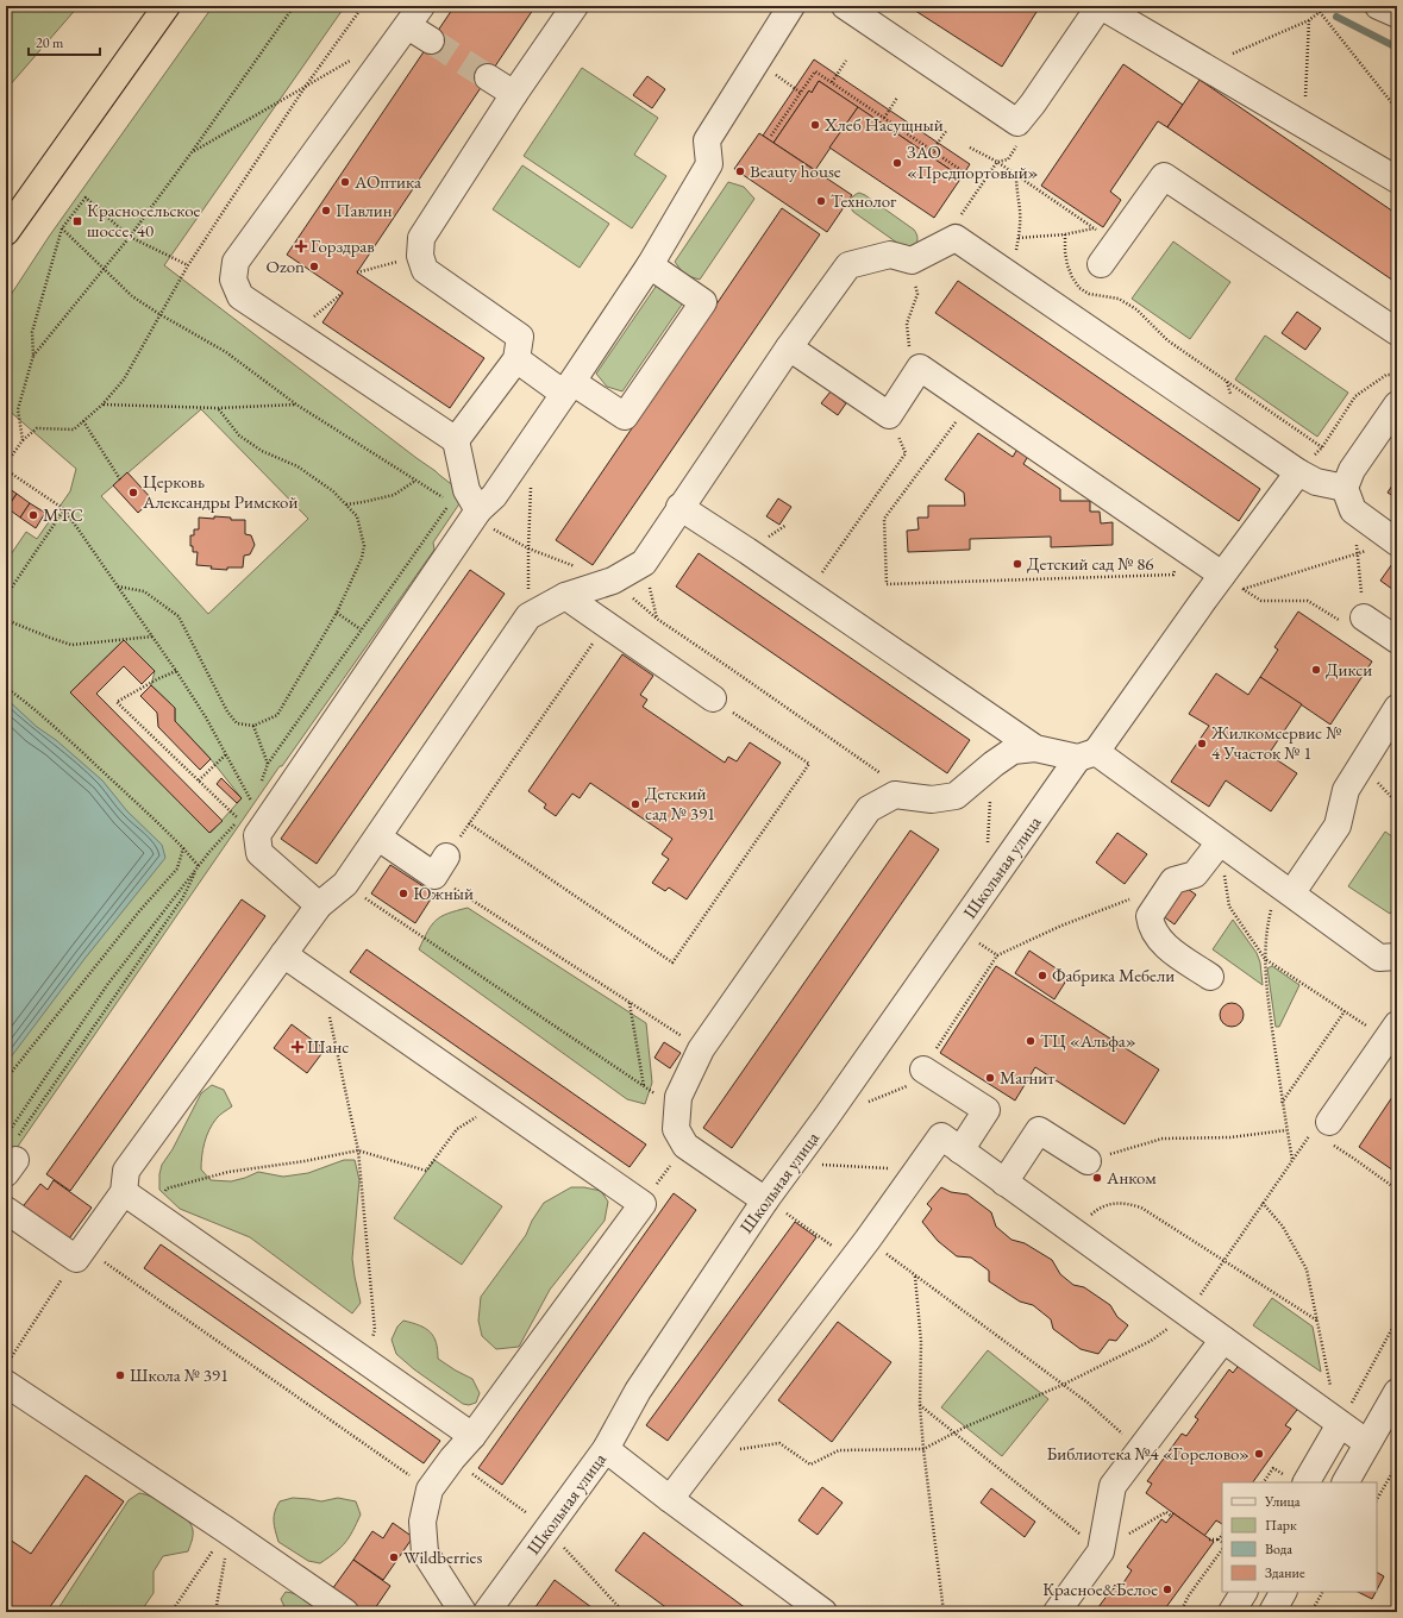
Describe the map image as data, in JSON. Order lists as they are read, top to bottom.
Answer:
{
  "streets": {
    "street": ["Школьная улица"]
  },
  "places": {
    "other": [
      "Хлеб Насущный",
      "ЗАО «Предпортовый»",
      "Beauty house",
      "АОптика",
      "Технолог",
      "Павлин",
      "Ozon",
      "Церковь Александры Римской",
      "МТС",
      "Детский сад № 86",
      "Дикси",
      "Жилкомсервис № 4 Участок № 1",
      "Детский сад № 391",
      "Южный",
      "Фабрика Мебели",
      "ТЦ «Альфа»",
      "Магнит",
      "Анком",
      "Школа № 391",
      "Библиотека №4 «Горелово»",
      "Wildberries",
      "Красное&Белое"
    ],
    "transit": ["Красносельское шоссе, 40"],
    "health": ["Горздрав", "Шанс"]
  },
  "legend": [
    "Улица",
    "Парк",
    "Вода",
    "Здание"
  ],
  "scale_bar": "20 m"
}
